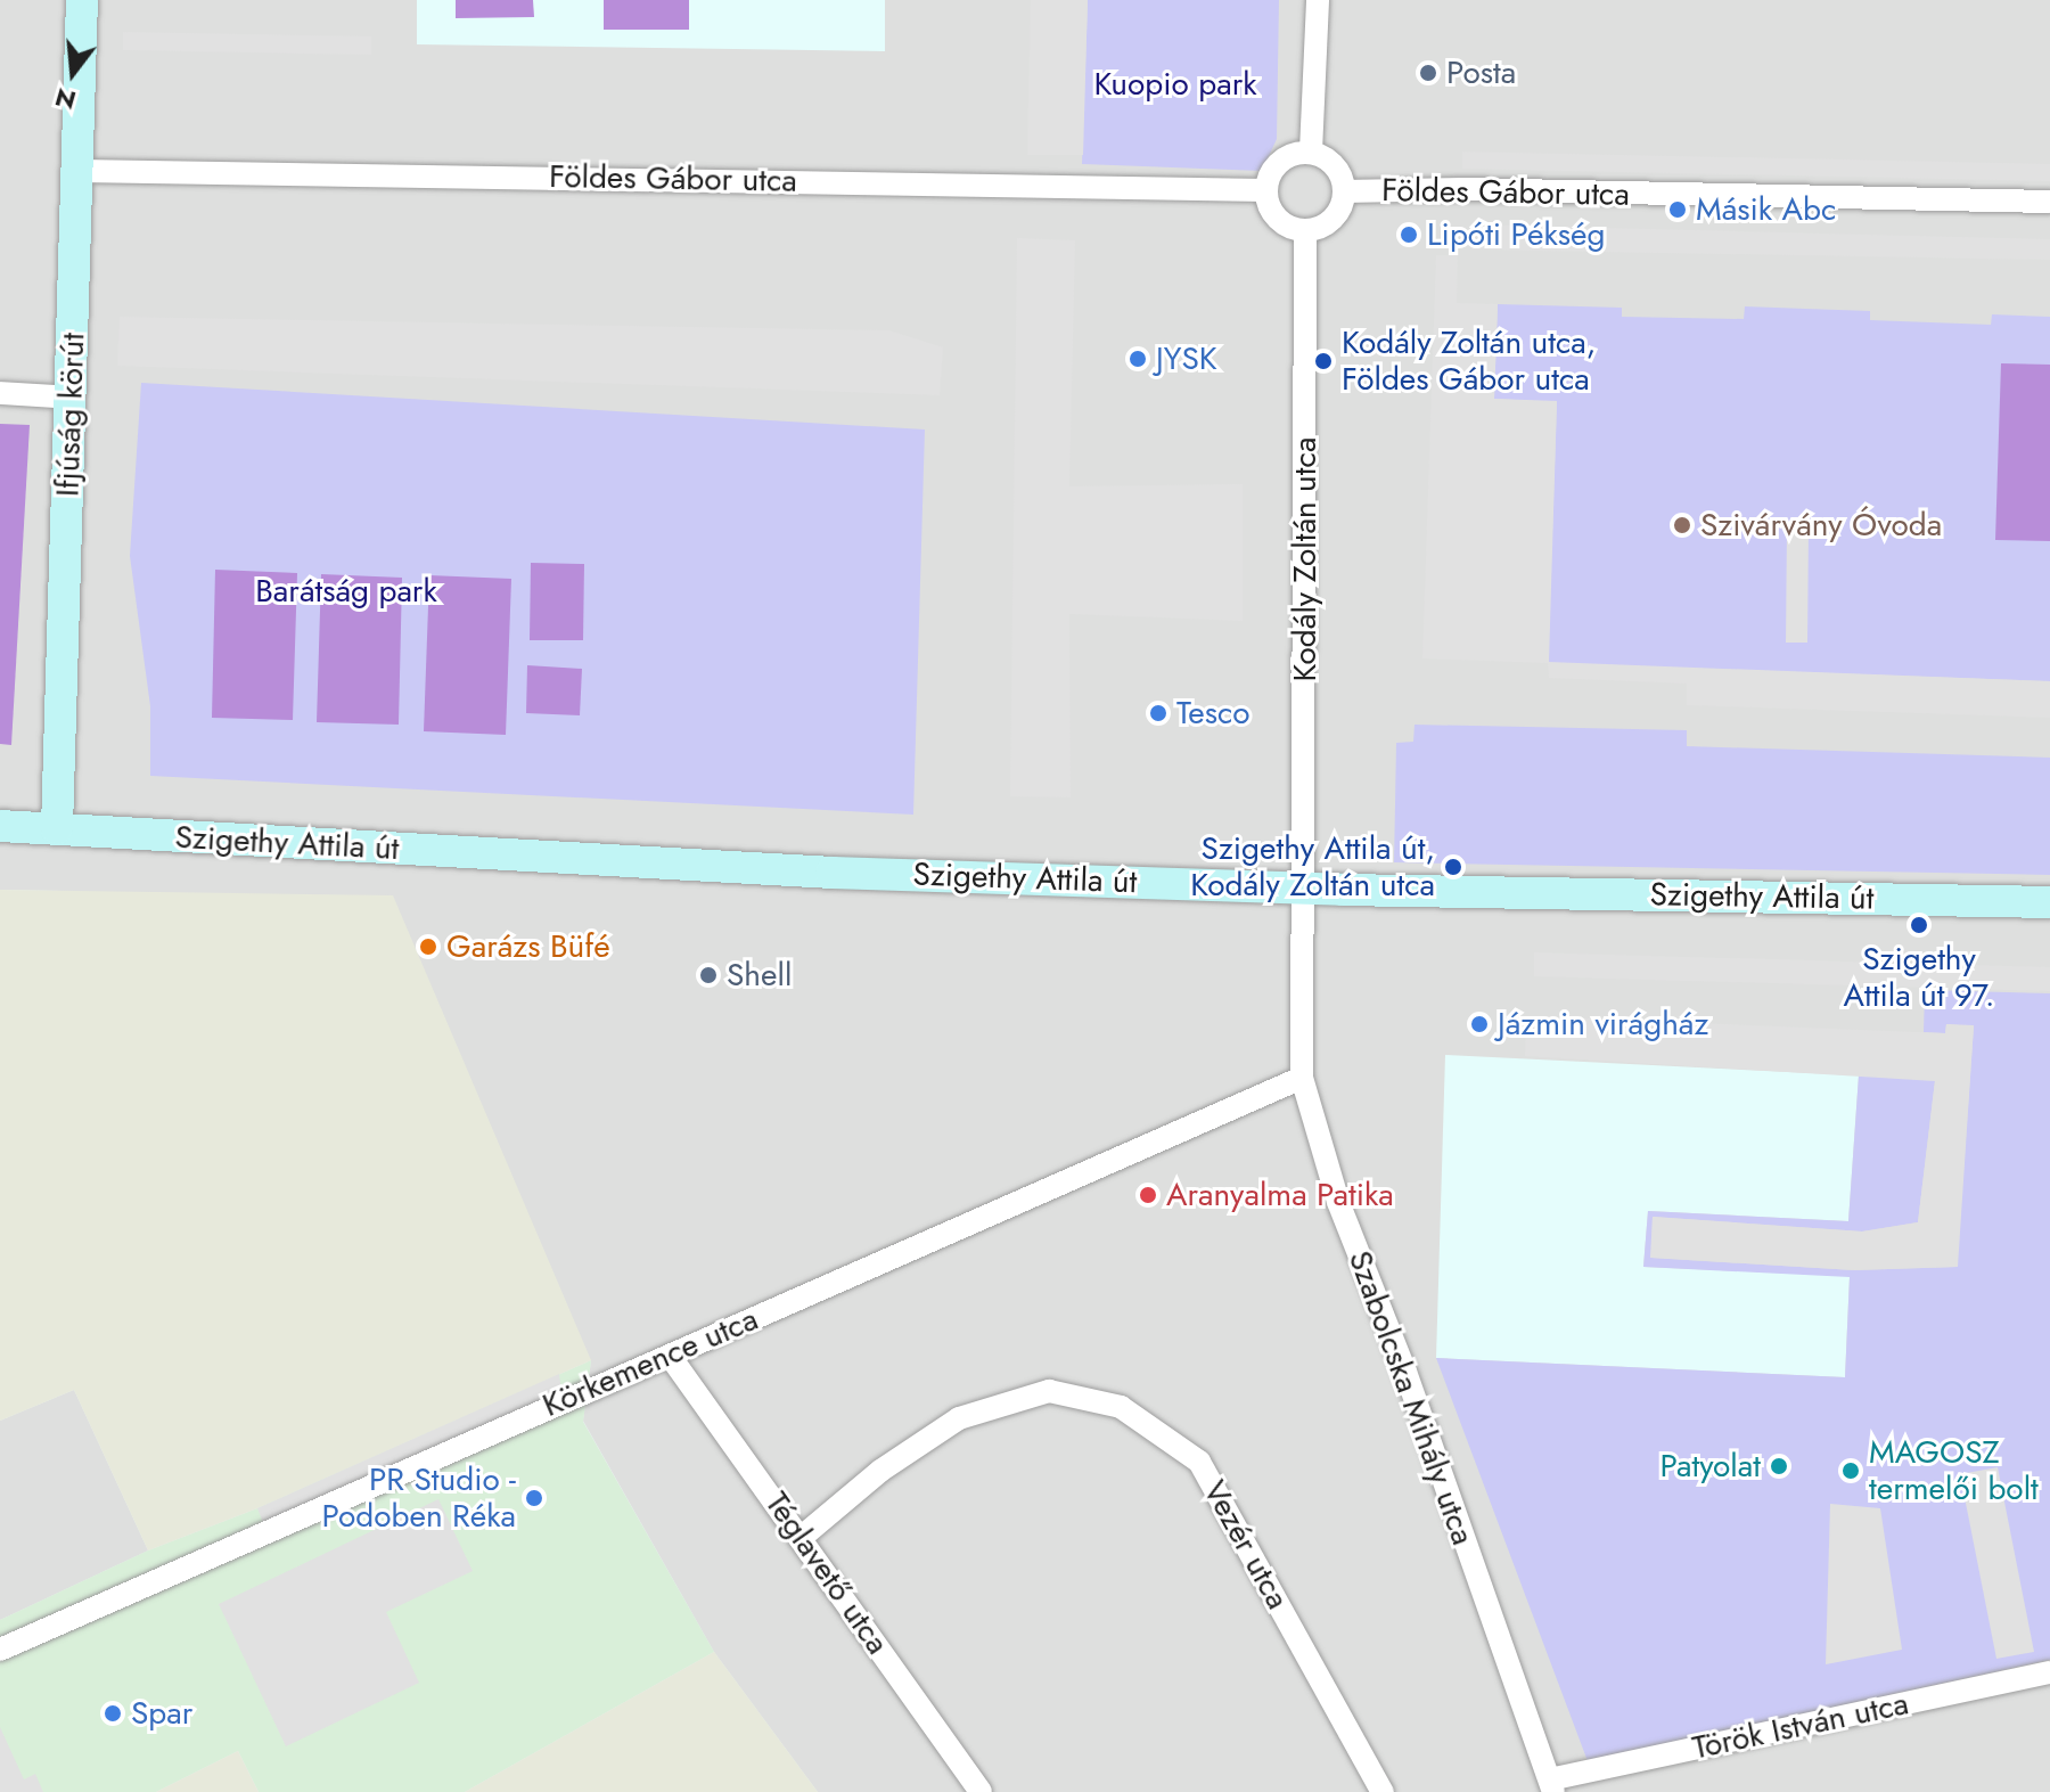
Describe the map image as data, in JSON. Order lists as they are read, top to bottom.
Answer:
{
  "streets": {
    "street": [
      "Földes Gábor utca",
      "Ifjúság körút",
      "Kodály Zoltán utca",
      "Szigethy Attila út",
      "Körkemence utca",
      "Szabolcska Mihály utca",
      "Vezér utca",
      "Téglavető utca",
      "Török István utca"
    ]
  },
  "crossings": [
    ["Földes Gábor utca", "Ifjúság körút"],
    ["Földes Gábor utca", "Kodály Zoltán utca"],
    ["Ifjúság körút", "Szigethy Attila út"],
    ["Kodály Zoltán utca", "Szigethy Attila út"],
    ["Kodály Zoltán utca", "Szabolcska Mihály utca"],
    ["Szigethy Attila út", "Szabolcska Mihály utca"],
    ["Körkemence utca", "Szabolcska Mihály utca"],
    ["Körkemence utca", "Téglavető utca"],
    ["Szabolcska Mihály utca", "Török István utca"],
    ["Vezér utca", "Téglavető utca"]
  ],
  "parks": ["Kuopio park", "Barátság park"],
  "places": [
    "Posta",
    "Másik Abc",
    "Lipóti Pékség",
    "JYSK",
    "Kodály Zoltán utca, Földes Gábor utca",
    "Szivárvány Óvoda",
    "Tesco",
    "Szigethy Attila út, Kodály Zoltán utca",
    "Szigethy Attila út 97.",
    "Garázs Büfé",
    "Shell",
    "Jázmin virágház",
    "Aranyalma Patika",
    "Patyolat",
    "MAGOSZ termelői bolt",
    "PR Studio - Podoben Réka",
    "Spar"
  ],
  "north": "bottom"
}
